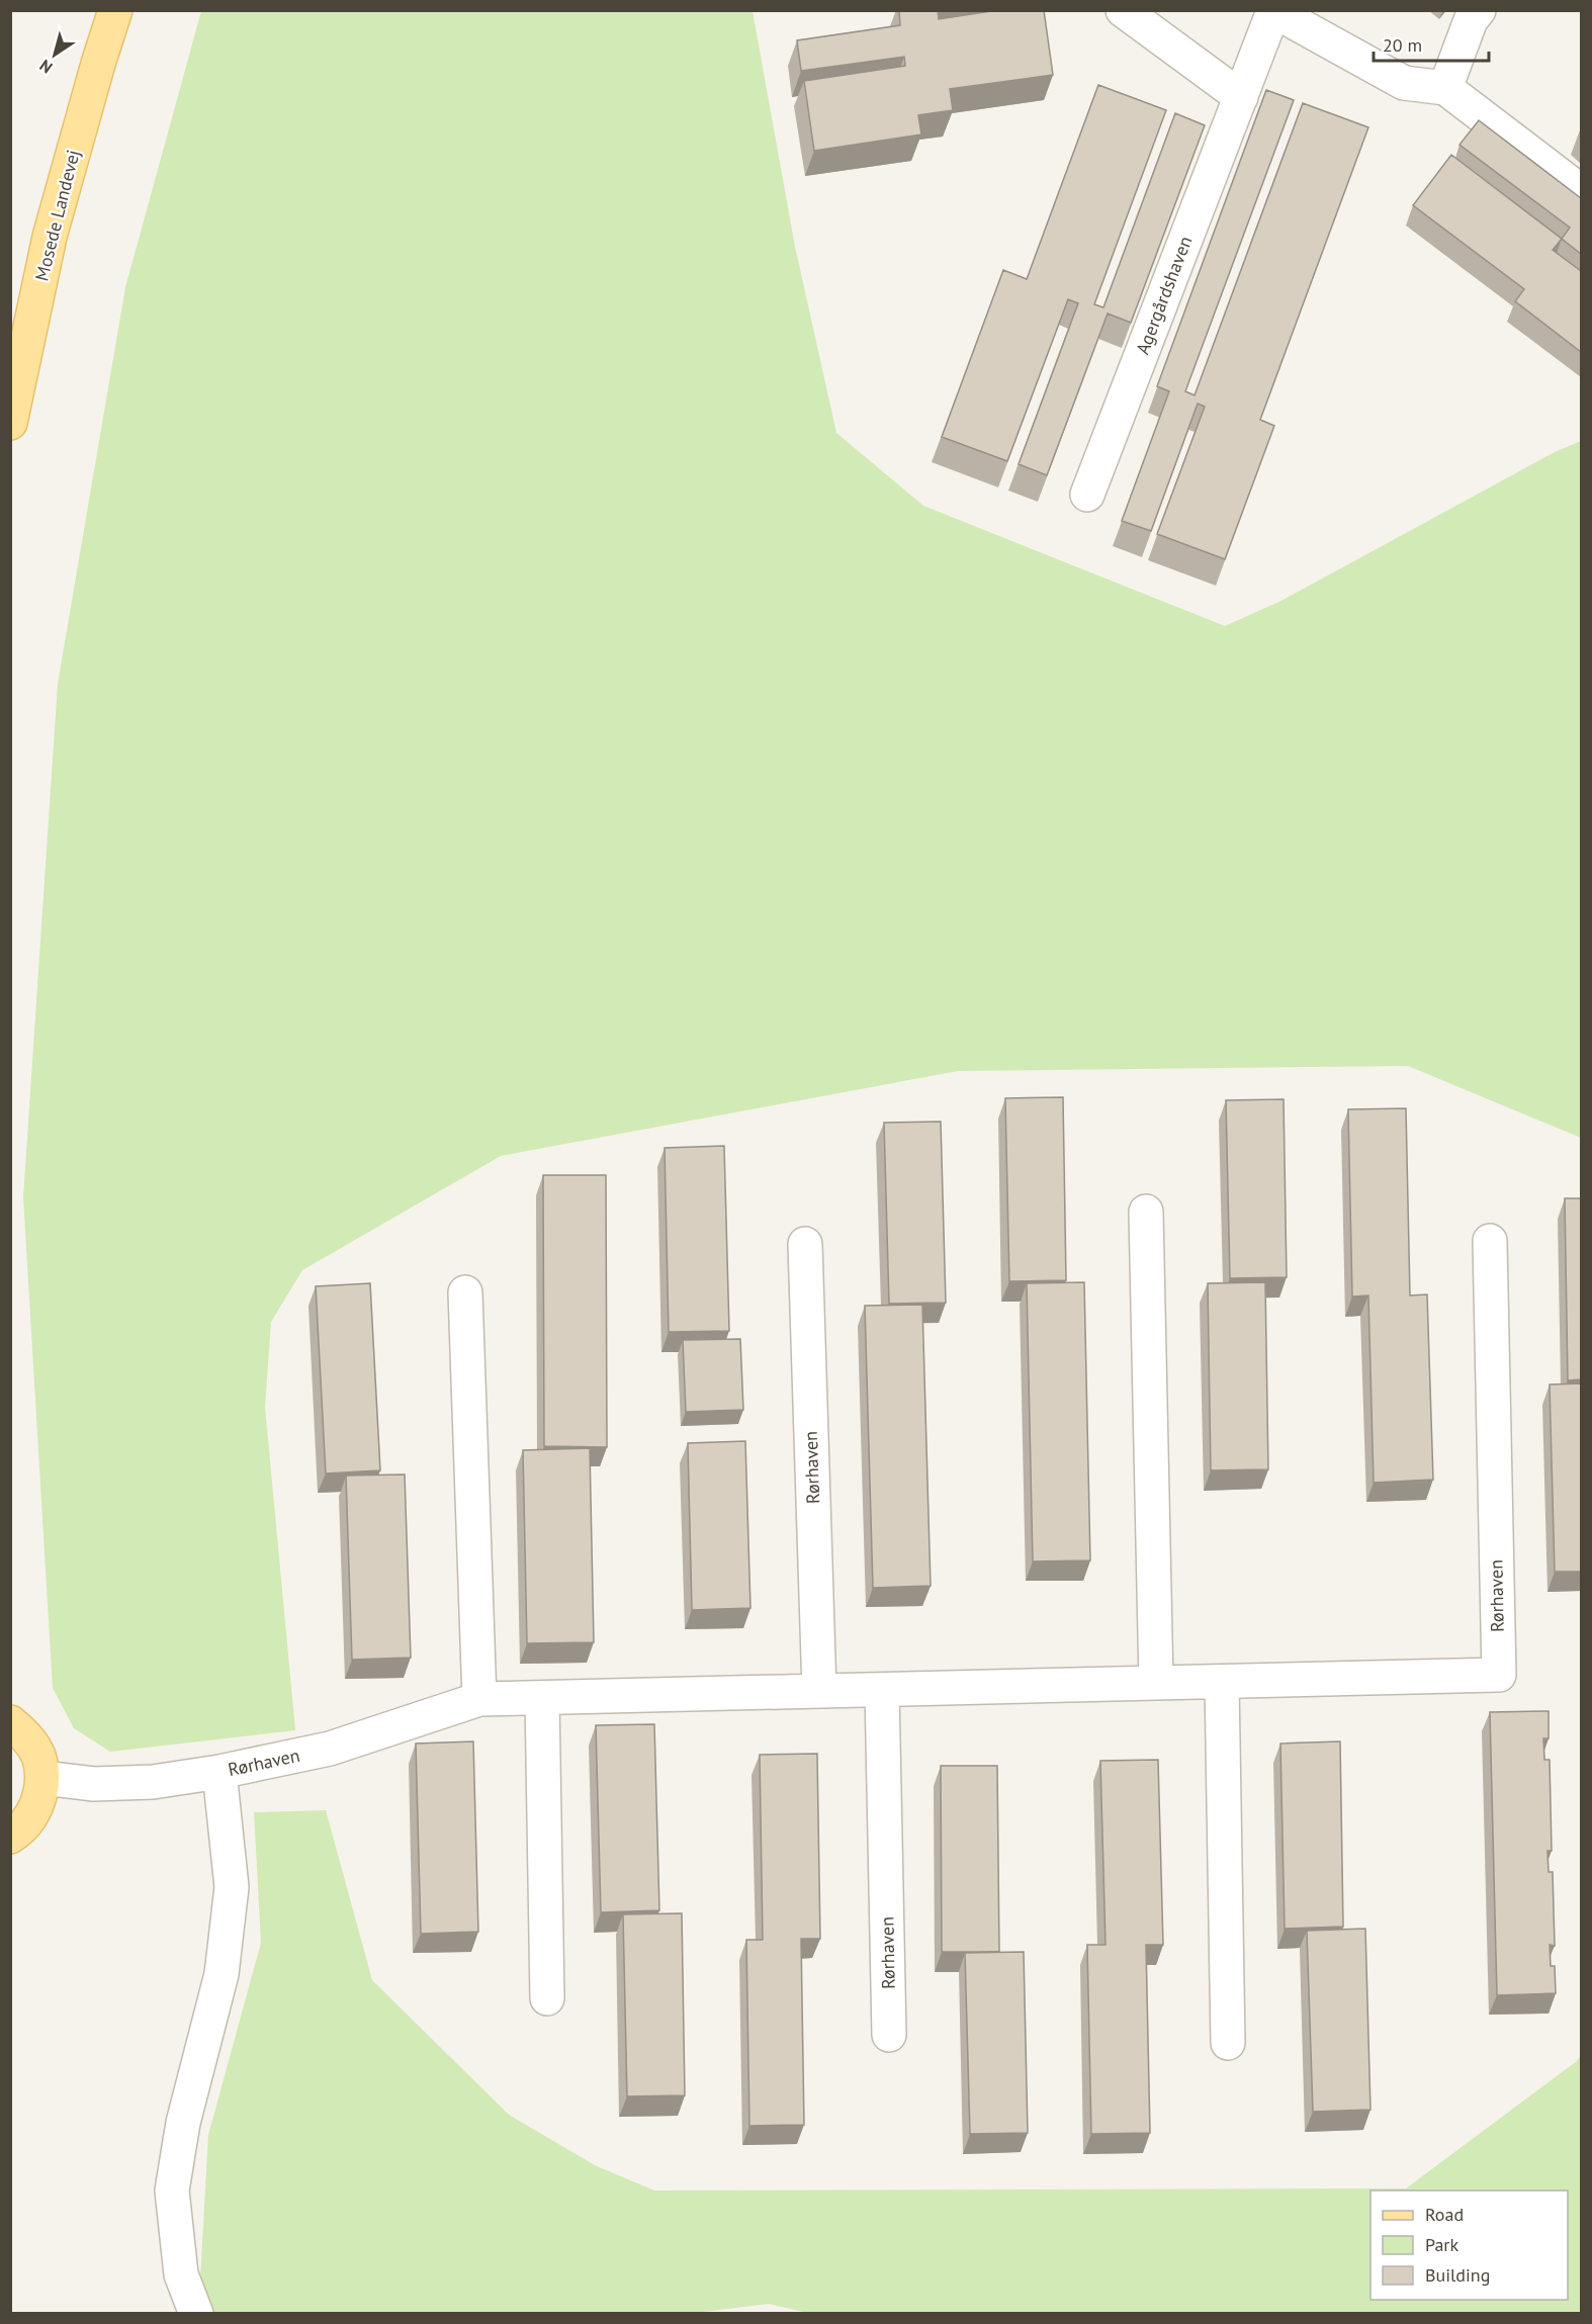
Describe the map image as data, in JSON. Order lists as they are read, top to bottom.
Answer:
{
  "streets": {
    "main road": ["Mosede Landevej"],
    "street": ["Agergårdshaven", "Rørhaven"]
  },
  "legend": ["Road", "Park", "Building"],
  "scale_bar": "20 m",
  "north": "bottom left"
}
